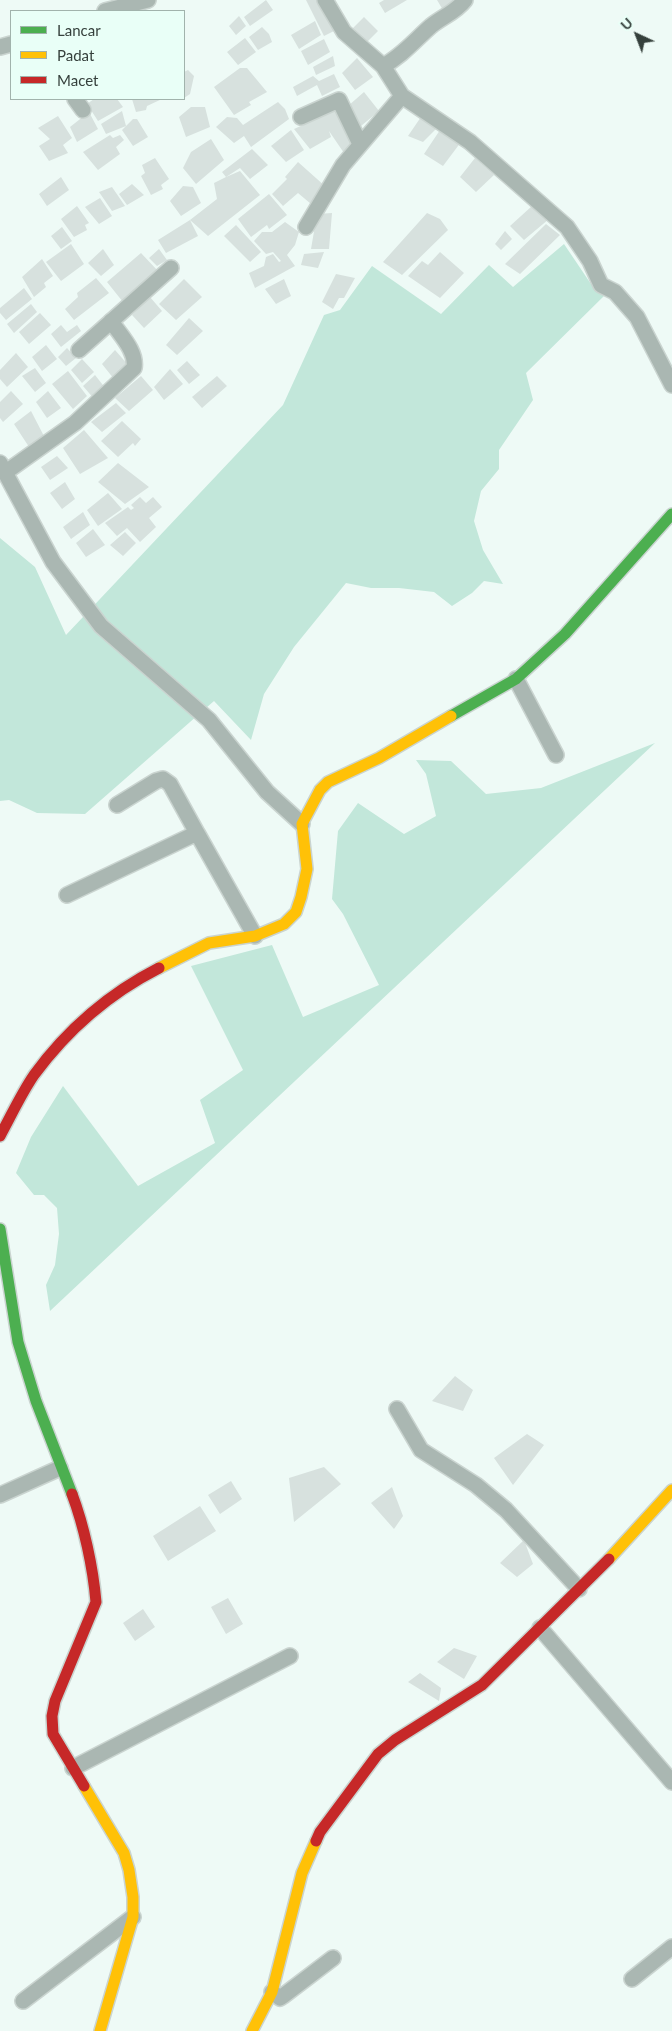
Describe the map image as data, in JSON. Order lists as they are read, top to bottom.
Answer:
{
  "legend": ["Lancar", "Padat", "Macet"],
  "north": "top left"
}
